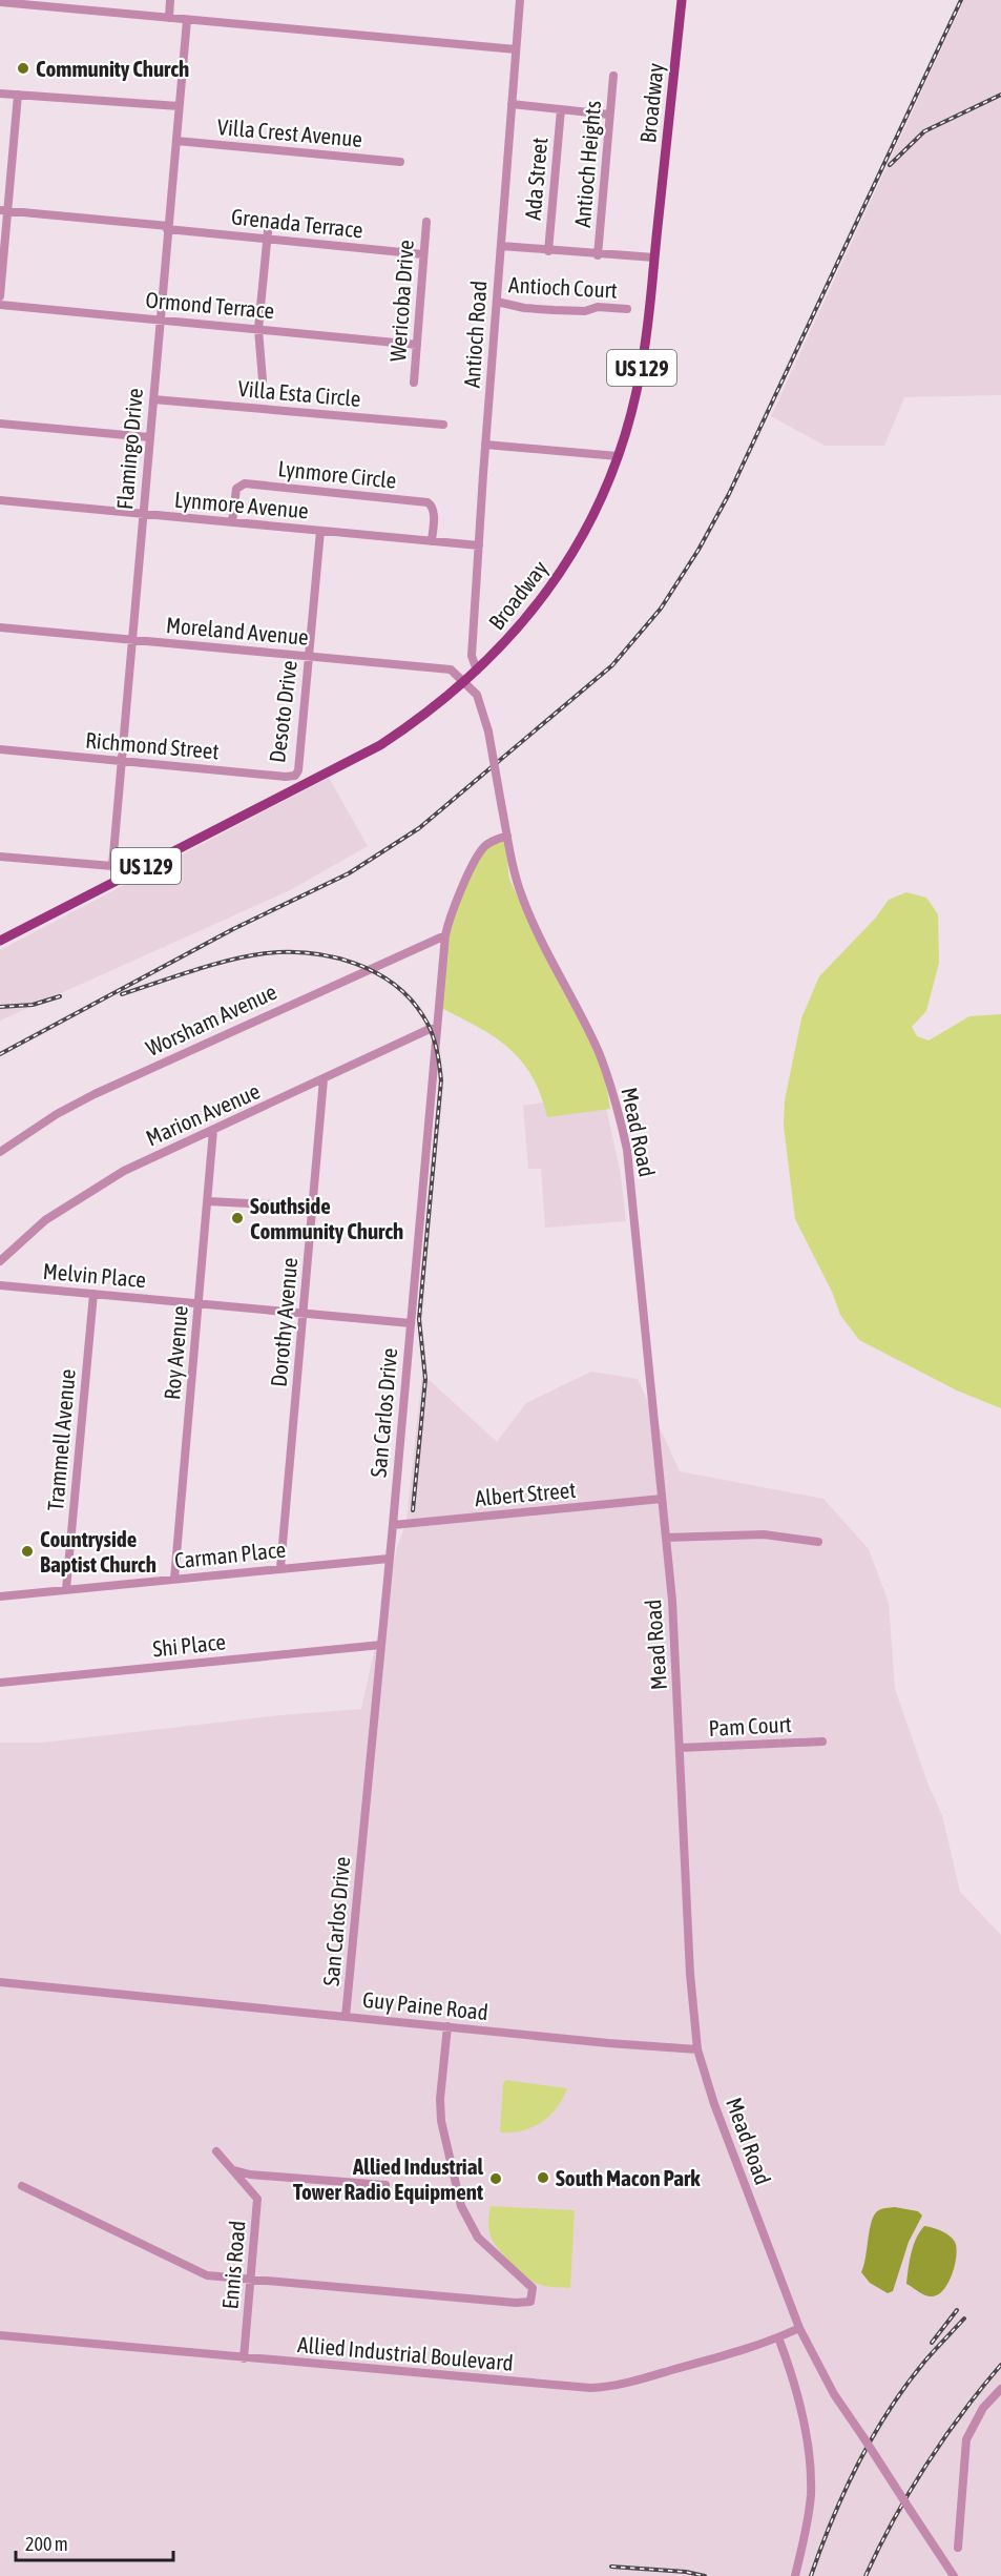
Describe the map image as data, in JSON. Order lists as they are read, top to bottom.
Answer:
{
  "streets": {
    "main road": ["Broadway", "US 129"],
    "street": [
      "Villa Crest Avenue",
      "Antioch Heights",
      "Ada Street",
      "Grenada Terrace",
      "Antioch Court",
      "Wericoba Drive",
      "Ormond Terrace",
      "Antioch Road",
      "Villa Esta Circle",
      "Flamingo Drive",
      "Lynmore Circle",
      "Lynmore Avenue",
      "Moreland Avenue",
      "Desoto Drive",
      "Richmond Street",
      "Worsham Avenue",
      "Marion Avenue",
      "Mead Road",
      "Melvin Place",
      "Dorothy Avenue",
      "Roy Avenue",
      "San Carlos Drive",
      "Trammell Avenue",
      "Albert Street",
      "Carman Place",
      "Shi Place",
      "Pam Court",
      "Guy Paine Road",
      "Ennis Road",
      "Allied Industrial Boulevard"
    ]
  },
  "crossings": [
    ["Broadway", "Antioch Road"],
    ["Broadway", "Moreland Avenue"],
    ["Broadway", "Mead Road"],
    ["Villa Crest Avenue", "Flamingo Drive"],
    ["Grenada Terrace", "Wericoba Drive"],
    ["Grenada Terrace", "Flamingo Drive"],
    ["Antioch Court", "Antioch Road"],
    ["Wericoba Drive", "Ormond Terrace"],
    ["Ormond Terrace", "Flamingo Drive"],
    ["Antioch Road", "Lynmore Avenue"],
    ["Villa Esta Circle", "Flamingo Drive"],
    ["Flamingo Drive", "Lynmore Avenue"],
    ["Flamingo Drive", "Moreland Avenue"],
    ["Flamingo Drive", "Richmond Street"],
    ["Lynmore Circle", "Lynmore Avenue"],
    ["Lynmore Avenue", "Desoto Drive"],
    ["Moreland Avenue", "Desoto Drive"],
    ["Moreland Avenue", "Mead Road"],
    ["Desoto Drive", "Richmond Street"],
    ["Worsham Avenue", "San Carlos Drive"],
    ["Marion Avenue", "Dorothy Avenue"],
    ["Marion Avenue", "Roy Avenue"],
    ["Marion Avenue", "San Carlos Drive"],
    ["Mead Road", "San Carlos Drive"],
    ["Mead Road", "Albert Street"],
    ["Mead Road", "Pam Court"],
    ["Mead Road", "Guy Paine Road"],
    ["Mead Road", "Allied Industrial Boulevard"],
    ["Melvin Place", "Dorothy Avenue"],
    ["Melvin Place", "Roy Avenue"],
    ["Melvin Place", "San Carlos Drive"],
    ["Melvin Place", "Trammell Avenue"],
    ["Dorothy Avenue", "Carman Place"],
    ["Roy Avenue", "Carman Place"],
    ["San Carlos Drive", "Albert Street"],
    ["San Carlos Drive", "Carman Place"],
    ["San Carlos Drive", "Shi Place"],
    ["San Carlos Drive", "Guy Paine Road"],
    ["Trammell Avenue", "Carman Place"],
    ["Ennis Road", "Allied Industrial Boulevard"]
  ],
  "places": [
    "Community Church",
    "Southside Community Church",
    "Countryside Baptist Church",
    "South Macon Park",
    "Allied Industrial Tower Radio Equipment"
  ],
  "scale_bar": "200 m"
}
